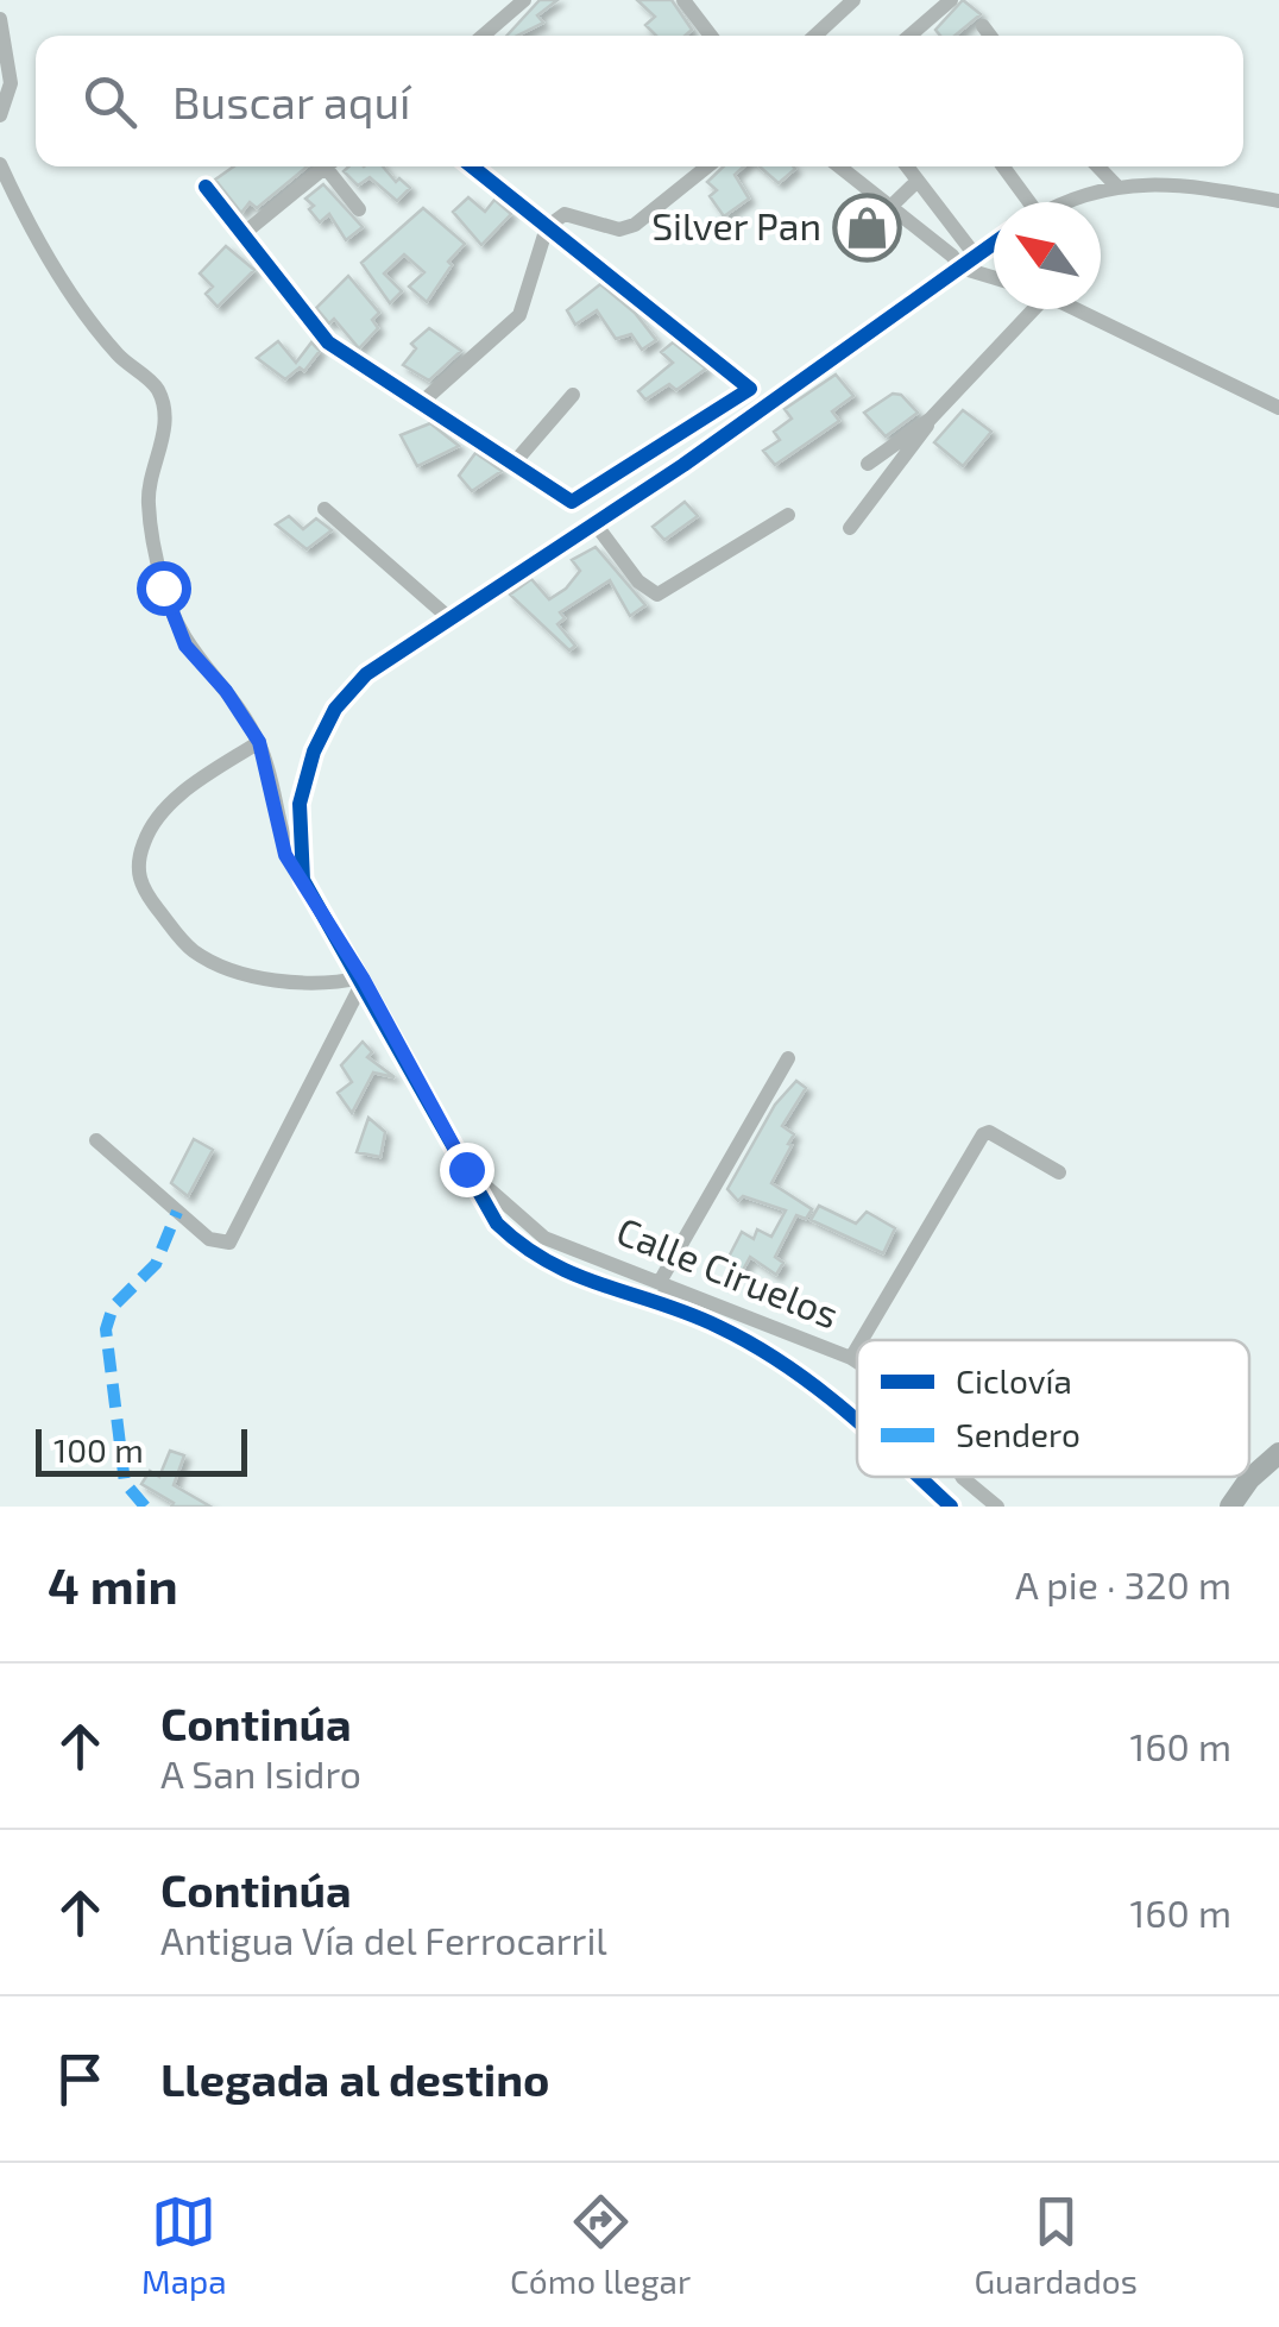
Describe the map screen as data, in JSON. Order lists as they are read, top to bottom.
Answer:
{
  "streets": {
    "street": ["Calle Ciruelos"]
  },
  "places": {
    "shop": ["Silver Pan"]
  },
  "legend": ["Ciclovía", "Sendero"],
  "scale_bar": "100 m",
  "north": "top left",
  "page": {
    "search": "Buscar aquí",
    "scale": "100 m",
    "heading": ["4 min", "A pie · 320 m"],
    "list": [
      ["Continúa", "A San Isidro", "160 m"],
      ["Continúa", "Antigua Vía del Ferrocarril", "160 m"],
      "Llegada al destino"
    ],
    "nav": ["Mapa", "Cómo llegar", "Guardados"]
  }
}
